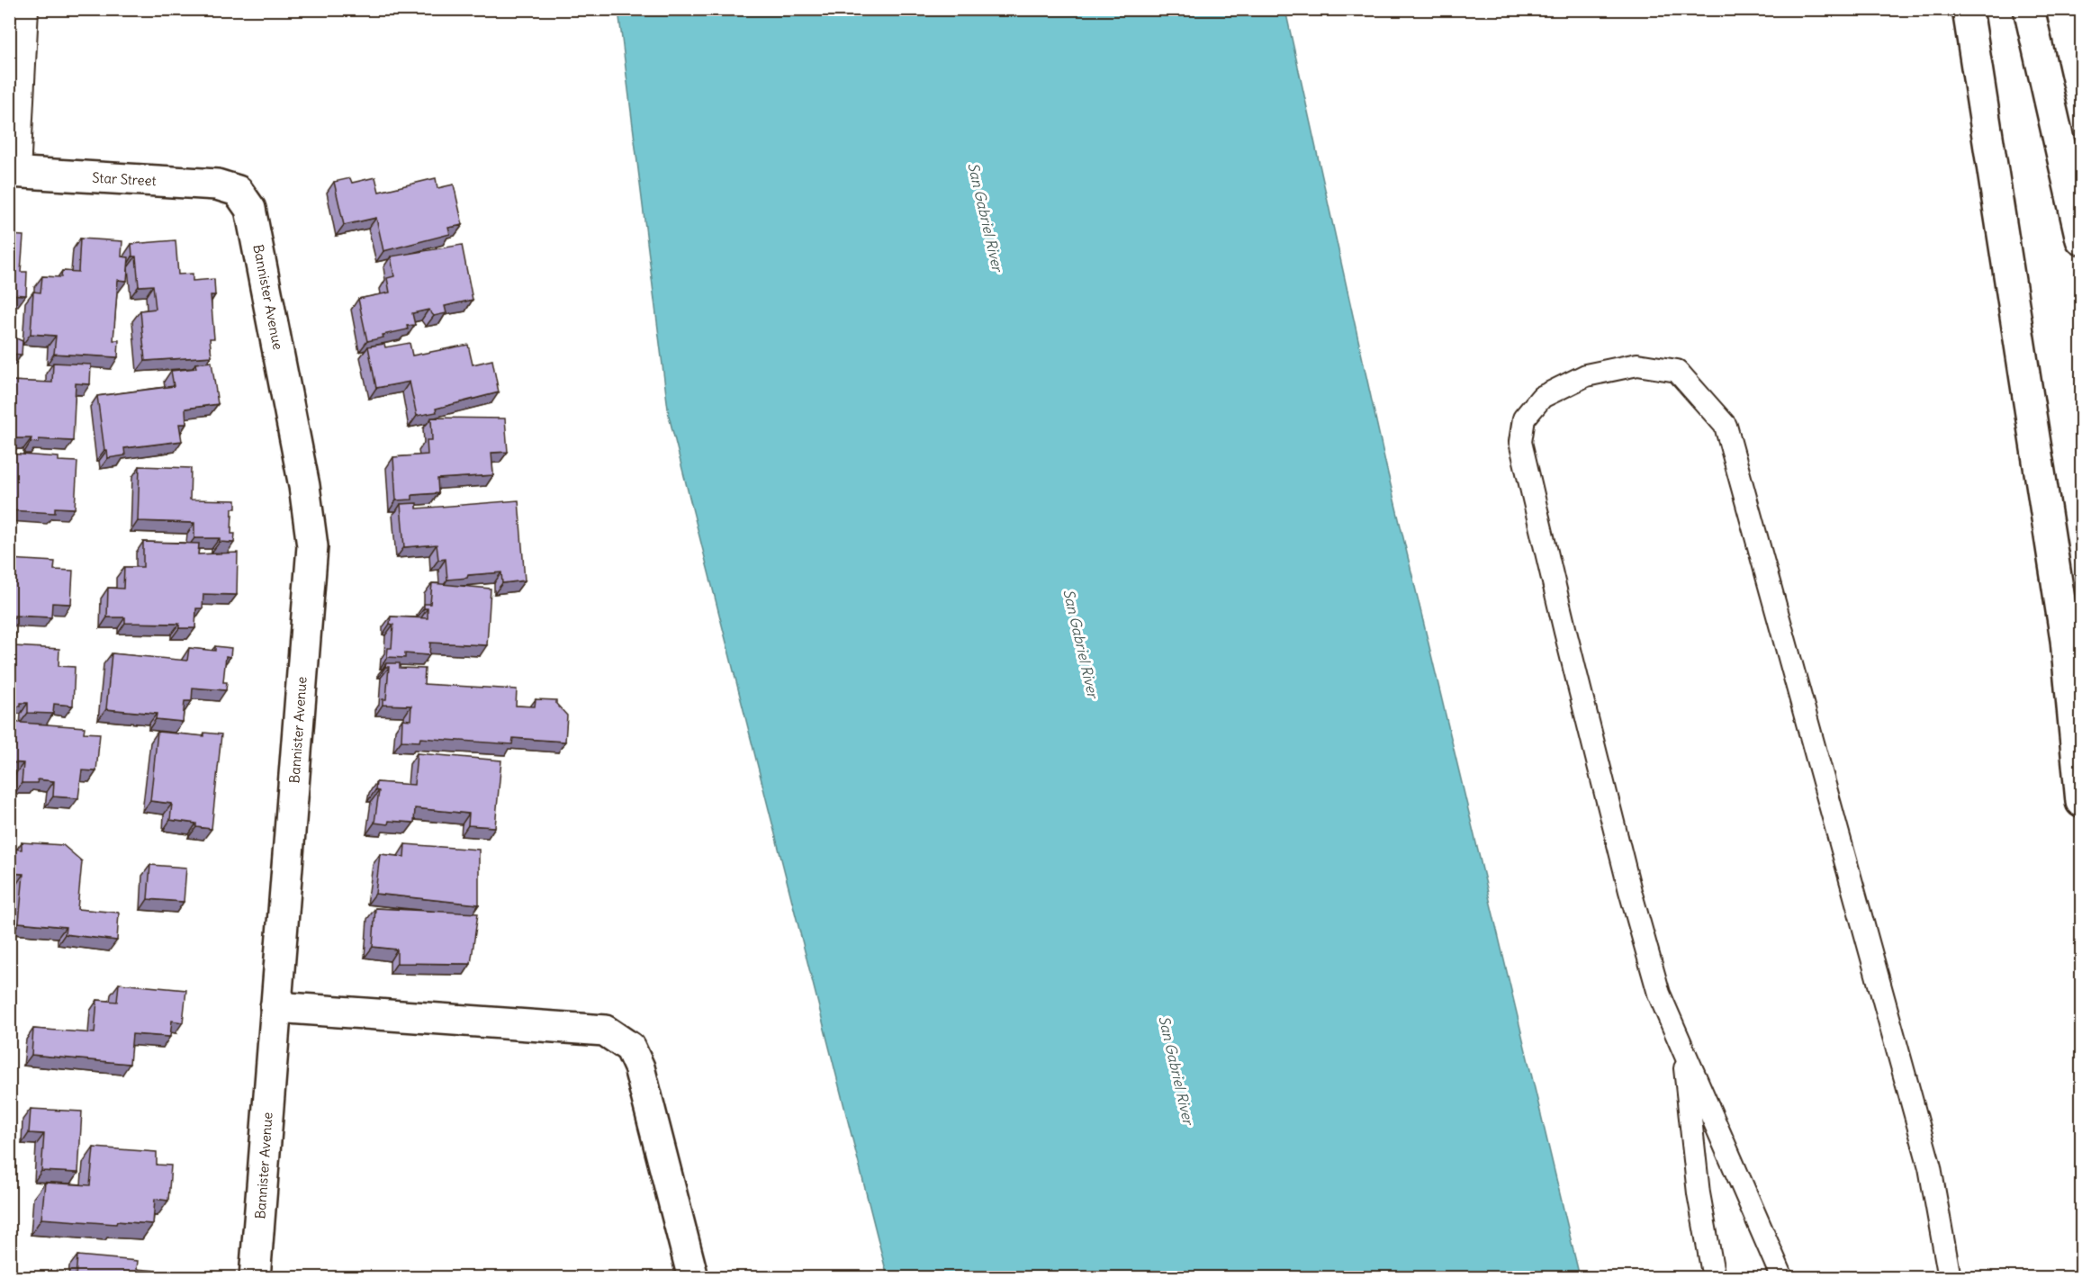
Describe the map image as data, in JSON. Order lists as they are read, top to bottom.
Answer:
{
  "streets": {
    "main road": ["Star Street", "Bannister Avenue"]
  },
  "crossings": [
    ["Star Street", "Bannister Avenue"]
  ],
  "water": ["San Gabriel River"]
}
